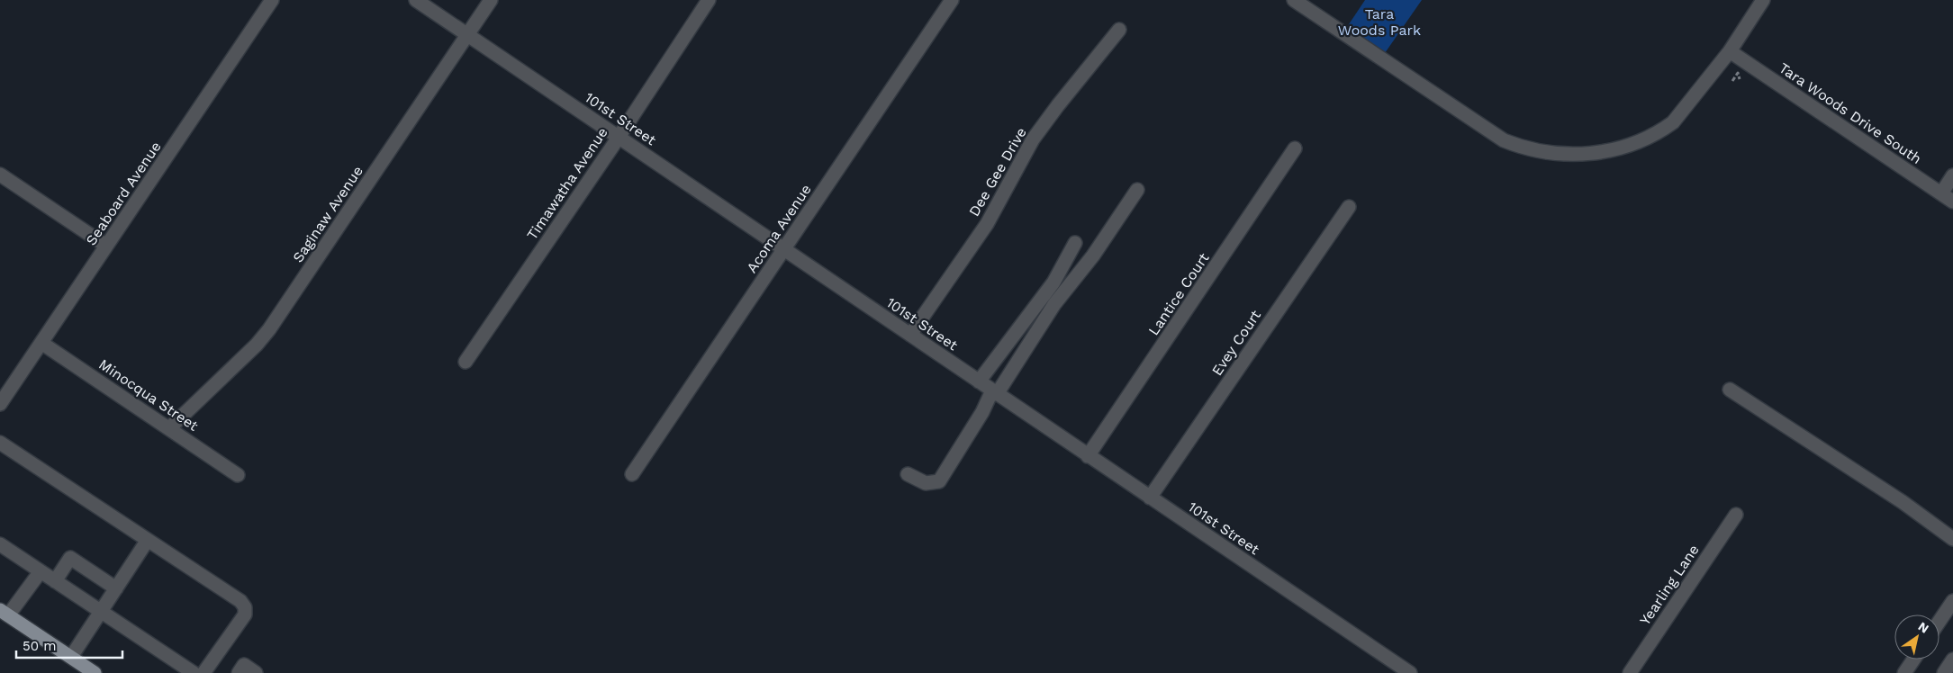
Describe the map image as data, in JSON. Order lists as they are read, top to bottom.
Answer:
{
  "streets": {
    "street": [
      "Tara Woods Drive South",
      "101st Street",
      "Dee Gee Drive",
      "Timawatha Avenue",
      "Seaboard Avenue",
      "Saginaw Avenue",
      "Acoma Avenue",
      "Lantice Court",
      "Evey Court",
      "Minocqua Street",
      "Yearling Lane"
    ]
  },
  "crossings": [
    ["101st Street", "Dee Gee Drive"],
    ["101st Street", "Timawatha Avenue"],
    ["101st Street", "Saginaw Avenue"],
    ["101st Street", "Acoma Avenue"],
    ["101st Street", "Lantice Court"],
    ["101st Street", "Evey Court"],
    ["Seaboard Avenue", "Minocqua Street"],
    ["Saginaw Avenue", "Minocqua Street"]
  ],
  "parks": ["Tara Woods Park"],
  "scale_bar": "50 m",
  "north": "top right"
}
